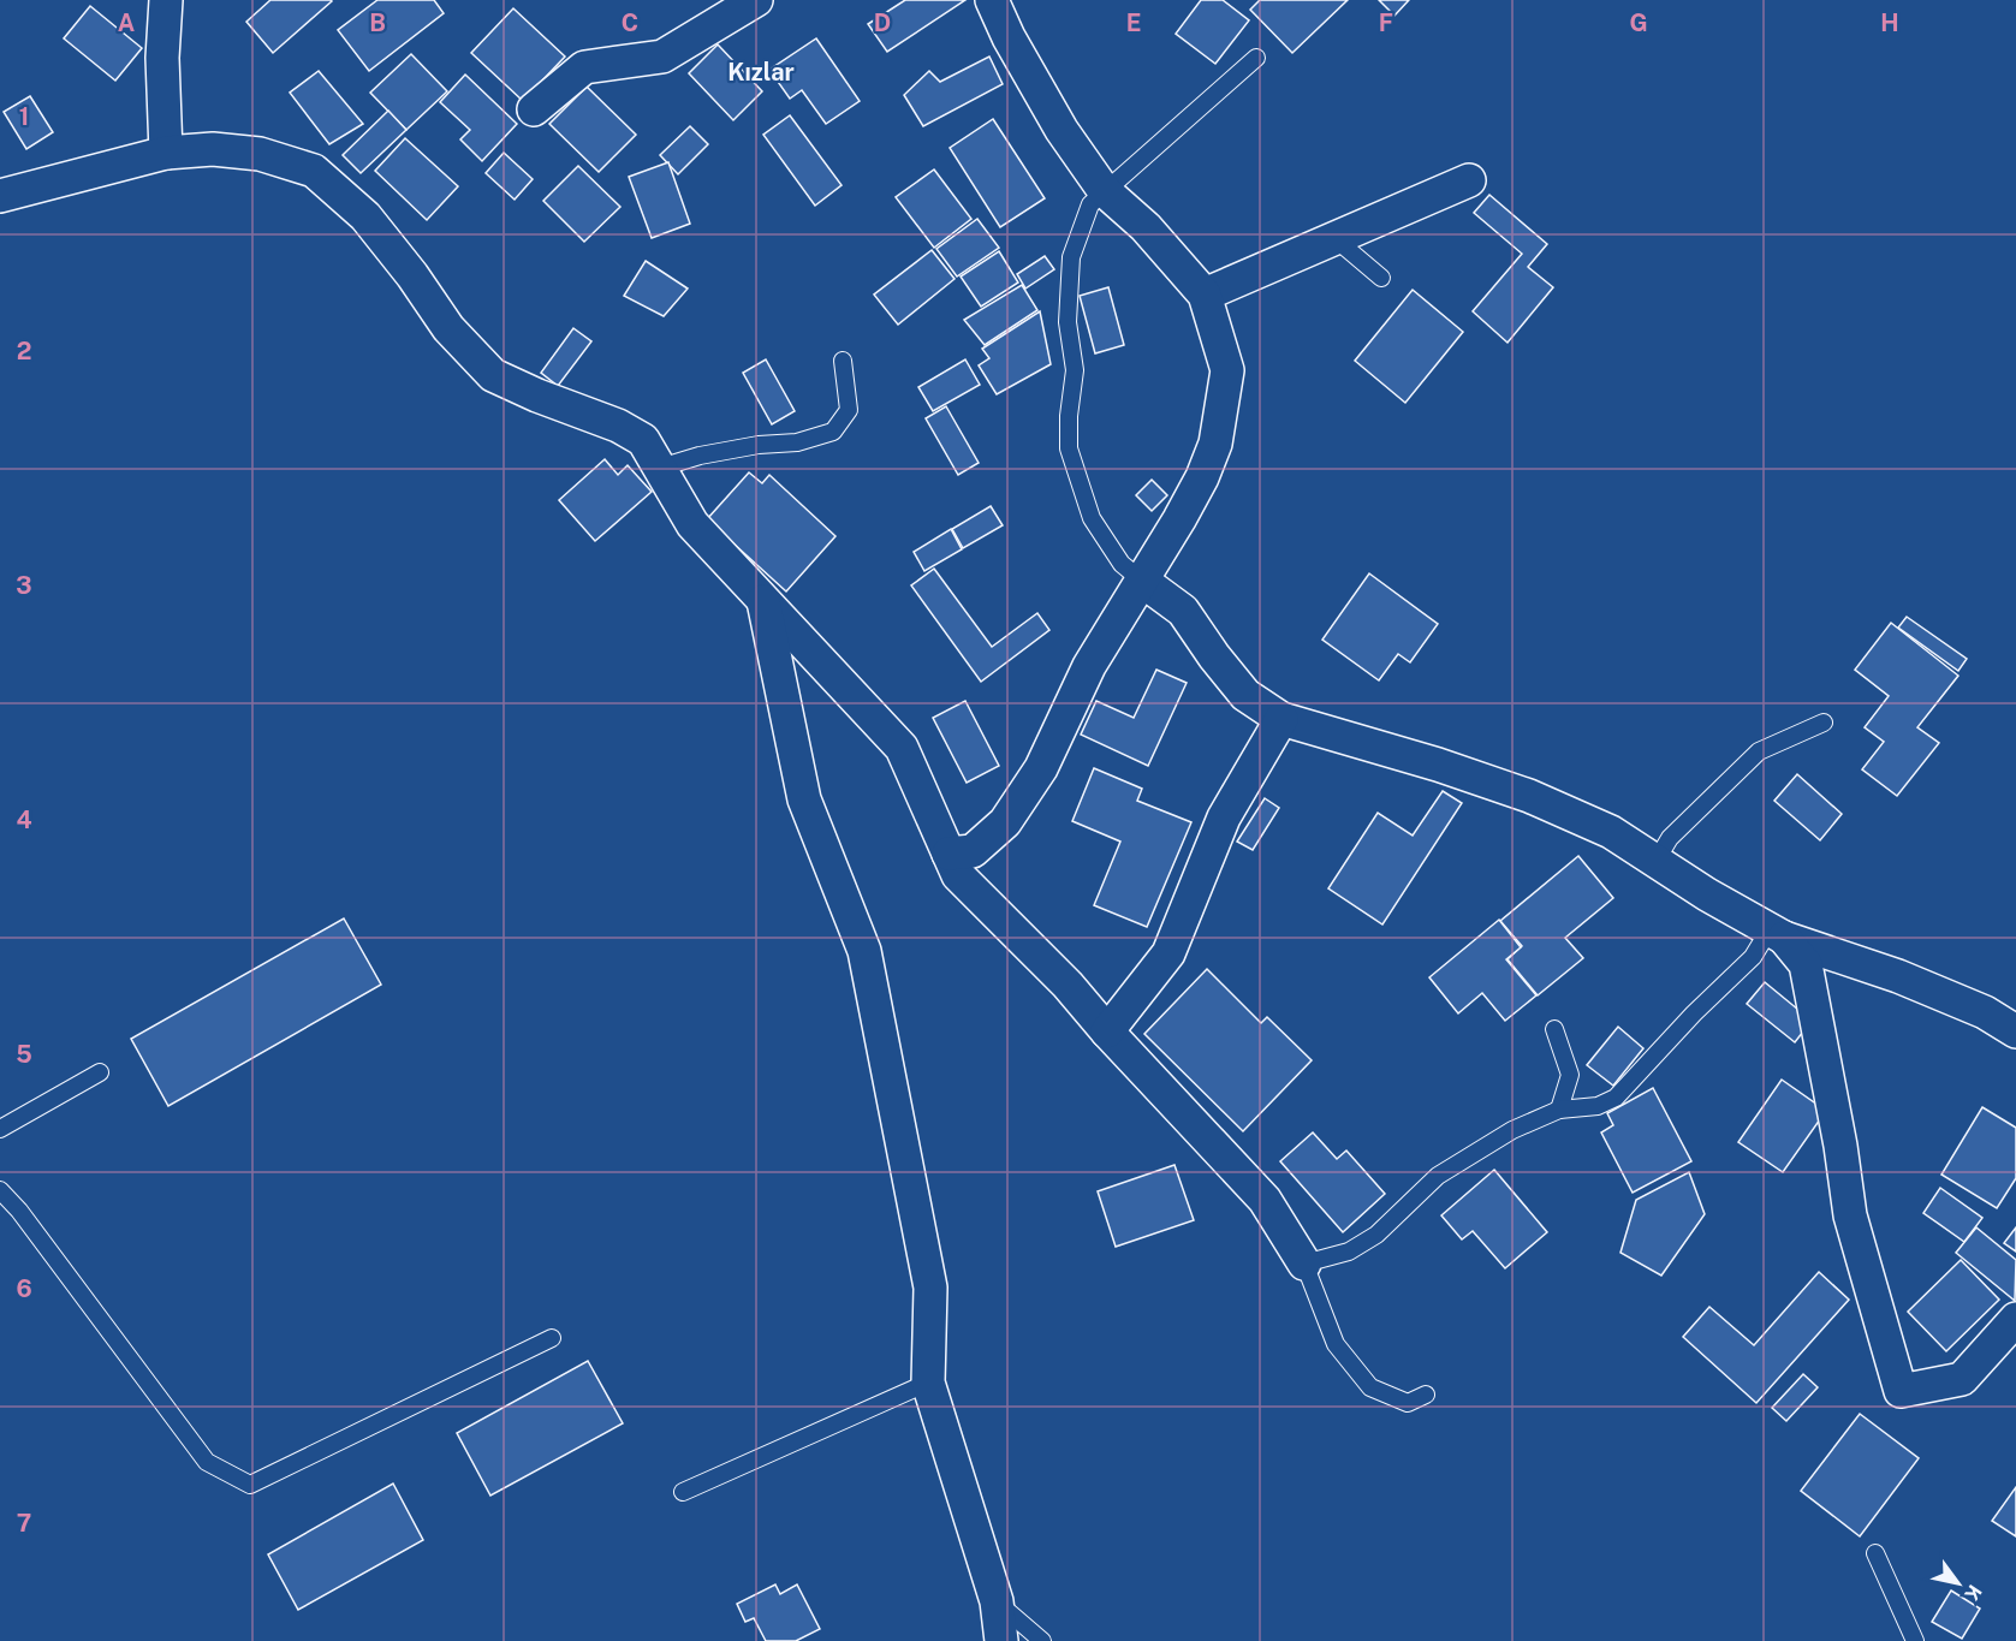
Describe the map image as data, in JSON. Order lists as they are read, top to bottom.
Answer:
{
  "districts": ["Kızlar"],
  "north": "bottom right",
  "grid": {
    "columns": [
      "A",
      "B",
      "C",
      "D",
      "E",
      "F",
      "G",
      "H"
    ],
    "rows": [
      "1",
      "2",
      "3",
      "4",
      "5",
      "6",
      "7"
    ]
  }
}
